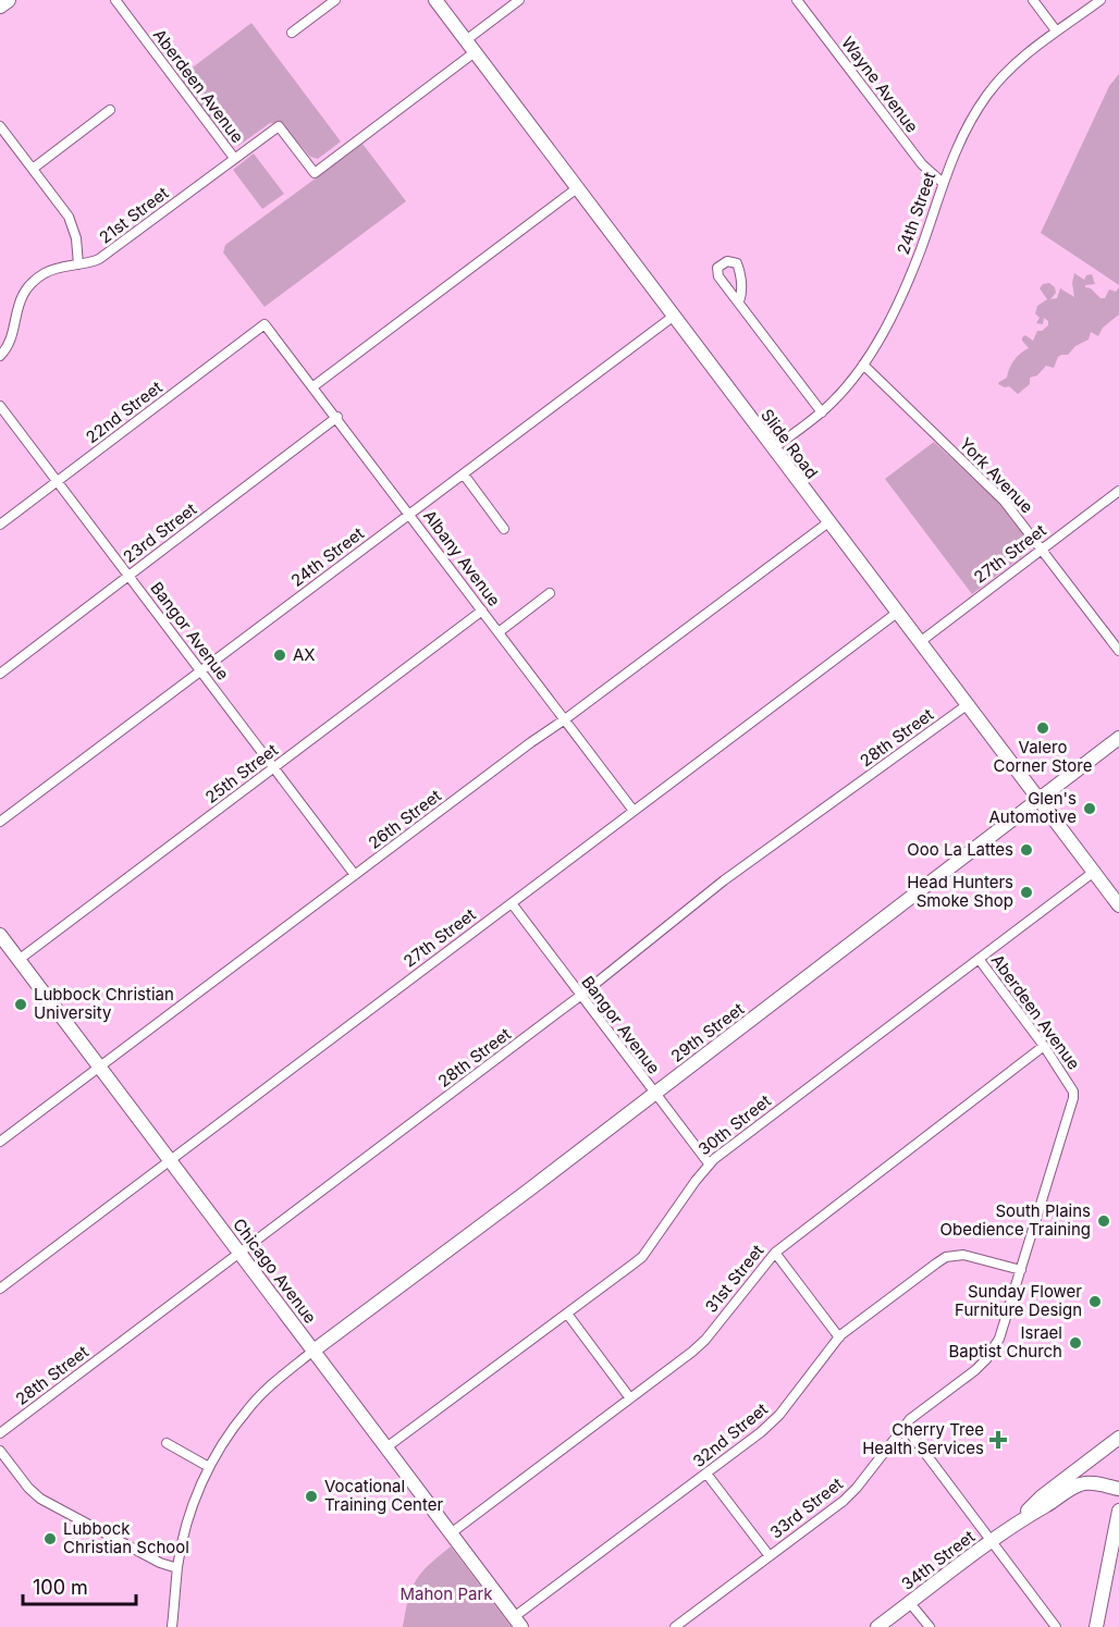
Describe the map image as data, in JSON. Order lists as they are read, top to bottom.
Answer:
{
  "streets": {
    "street": [
      "Wayne Avenue",
      "Aberdeen Avenue",
      "24th Street",
      "21st Street",
      "22nd Street",
      "Slide Road",
      "York Avenue",
      "23rd Street",
      "27th Street",
      "Albany Avenue",
      "Bangor Avenue",
      "28th Street",
      "25th Street",
      "26th Street",
      "29th Street",
      "30th Street",
      "Chicago Avenue",
      "31st Street",
      "32nd Street",
      "33rd Street",
      "34th Street"
    ]
  },
  "crossings": [
    ["Wayne Avenue", "24th Street"],
    ["Aberdeen Avenue", "21st Street"],
    ["Aberdeen Avenue", "30th Street"],
    ["Aberdeen Avenue", "31st Street"],
    ["Aberdeen Avenue", "32nd Street"],
    ["Aberdeen Avenue", "33rd Street"],
    ["24th Street", "Slide Road"],
    ["24th Street", "York Avenue"],
    ["24th Street", "Albany Avenue"],
    ["24th Street", "Bangor Avenue"],
    ["21st Street", "Slide Road"],
    ["22nd Street", "Albany Avenue"],
    ["22nd Street", "Bangor Avenue"],
    ["Slide Road", "27th Street"],
    ["Slide Road", "28th Street"],
    ["Slide Road", "26th Street"],
    ["Slide Road", "29th Street"],
    ["Slide Road", "30th Street"],
    ["York Avenue", "27th Street"],
    ["23rd Street", "Albany Avenue"],
    ["23rd Street", "Bangor Avenue"],
    ["27th Street", "Albany Avenue"],
    ["27th Street", "Bangor Avenue"],
    ["27th Street", "Chicago Avenue"],
    ["Albany Avenue", "25th Street"],
    ["Albany Avenue", "26th Street"],
    ["Bangor Avenue", "28th Street"],
    ["Bangor Avenue", "25th Street"],
    ["Bangor Avenue", "26th Street"],
    ["Bangor Avenue", "29th Street"],
    ["Bangor Avenue", "30th Street"],
    ["28th Street", "Chicago Avenue"],
    ["25th Street", "Chicago Avenue"],
    ["26th Street", "Chicago Avenue"],
    ["29th Street", "Chicago Avenue"],
    ["30th Street", "Chicago Avenue"],
    ["Chicago Avenue", "31st Street"],
    ["Chicago Avenue", "32nd Street"],
    ["32nd Street", "33rd Street"]
  ],
  "parks": ["Mahon Park"],
  "places": {
    "other": [
      "AX",
      "Valero Corner Store",
      "Glen's Automotive",
      "Ooo La Lattes",
      "Head Hunters Smoke Shop",
      "Lubbock Christian University",
      "South Plains Obedience Training",
      "Sunday Flower Furniture Design",
      "Israel Baptist Church",
      "Vocational Training Center",
      "Lubbock Christian School"
    ],
    "health": ["Cherry Tree Health Services"]
  },
  "scale_bar": "100 m"
}
